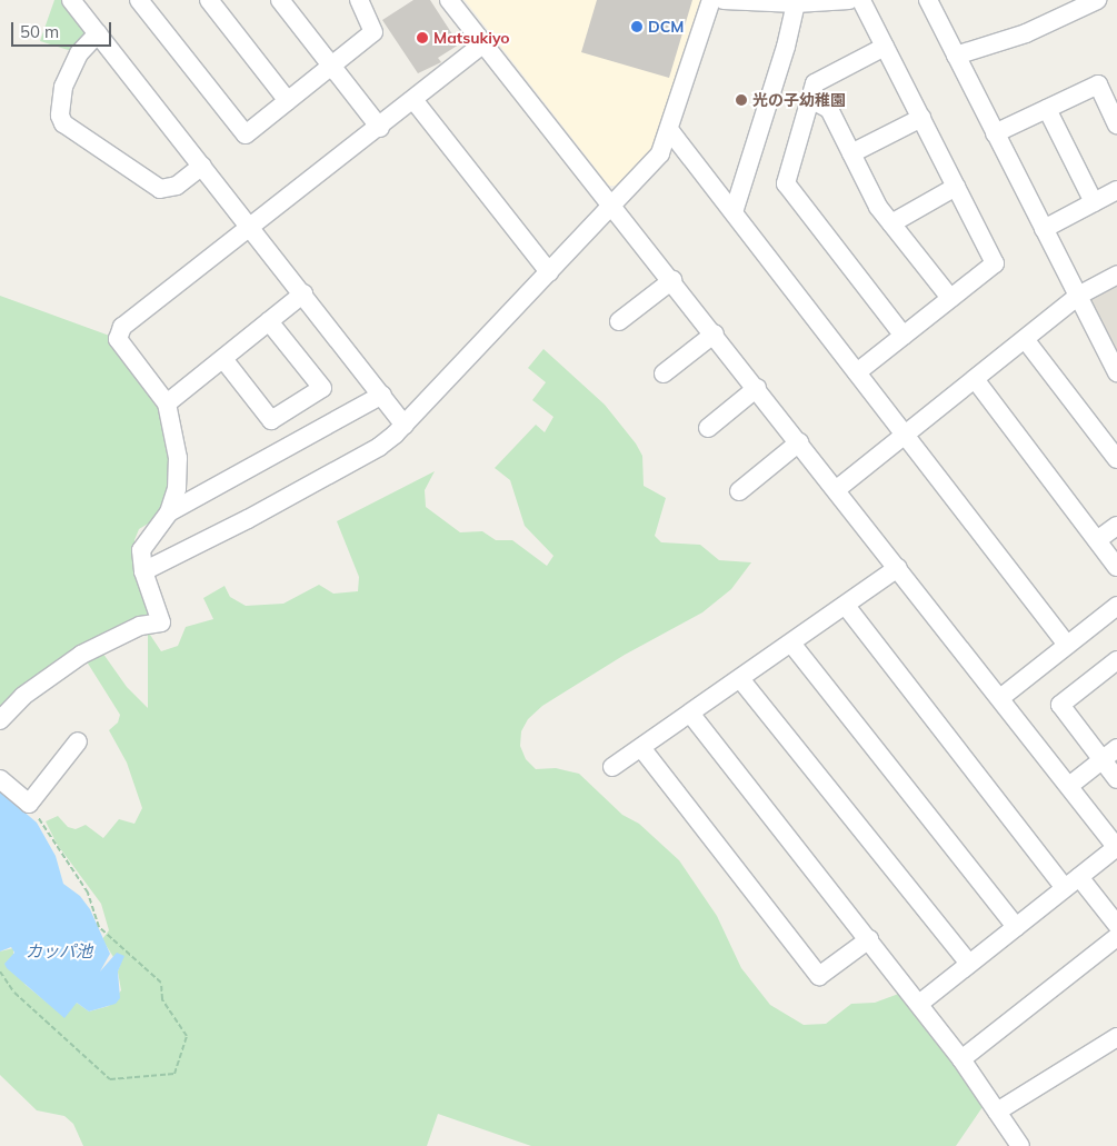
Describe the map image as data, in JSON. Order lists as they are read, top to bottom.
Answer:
{
  "water": ["カッパ池"],
  "places": ["DCM", "Matsukiyo", "光の子幼稚園"],
  "scale_bar": "50 m"
}
